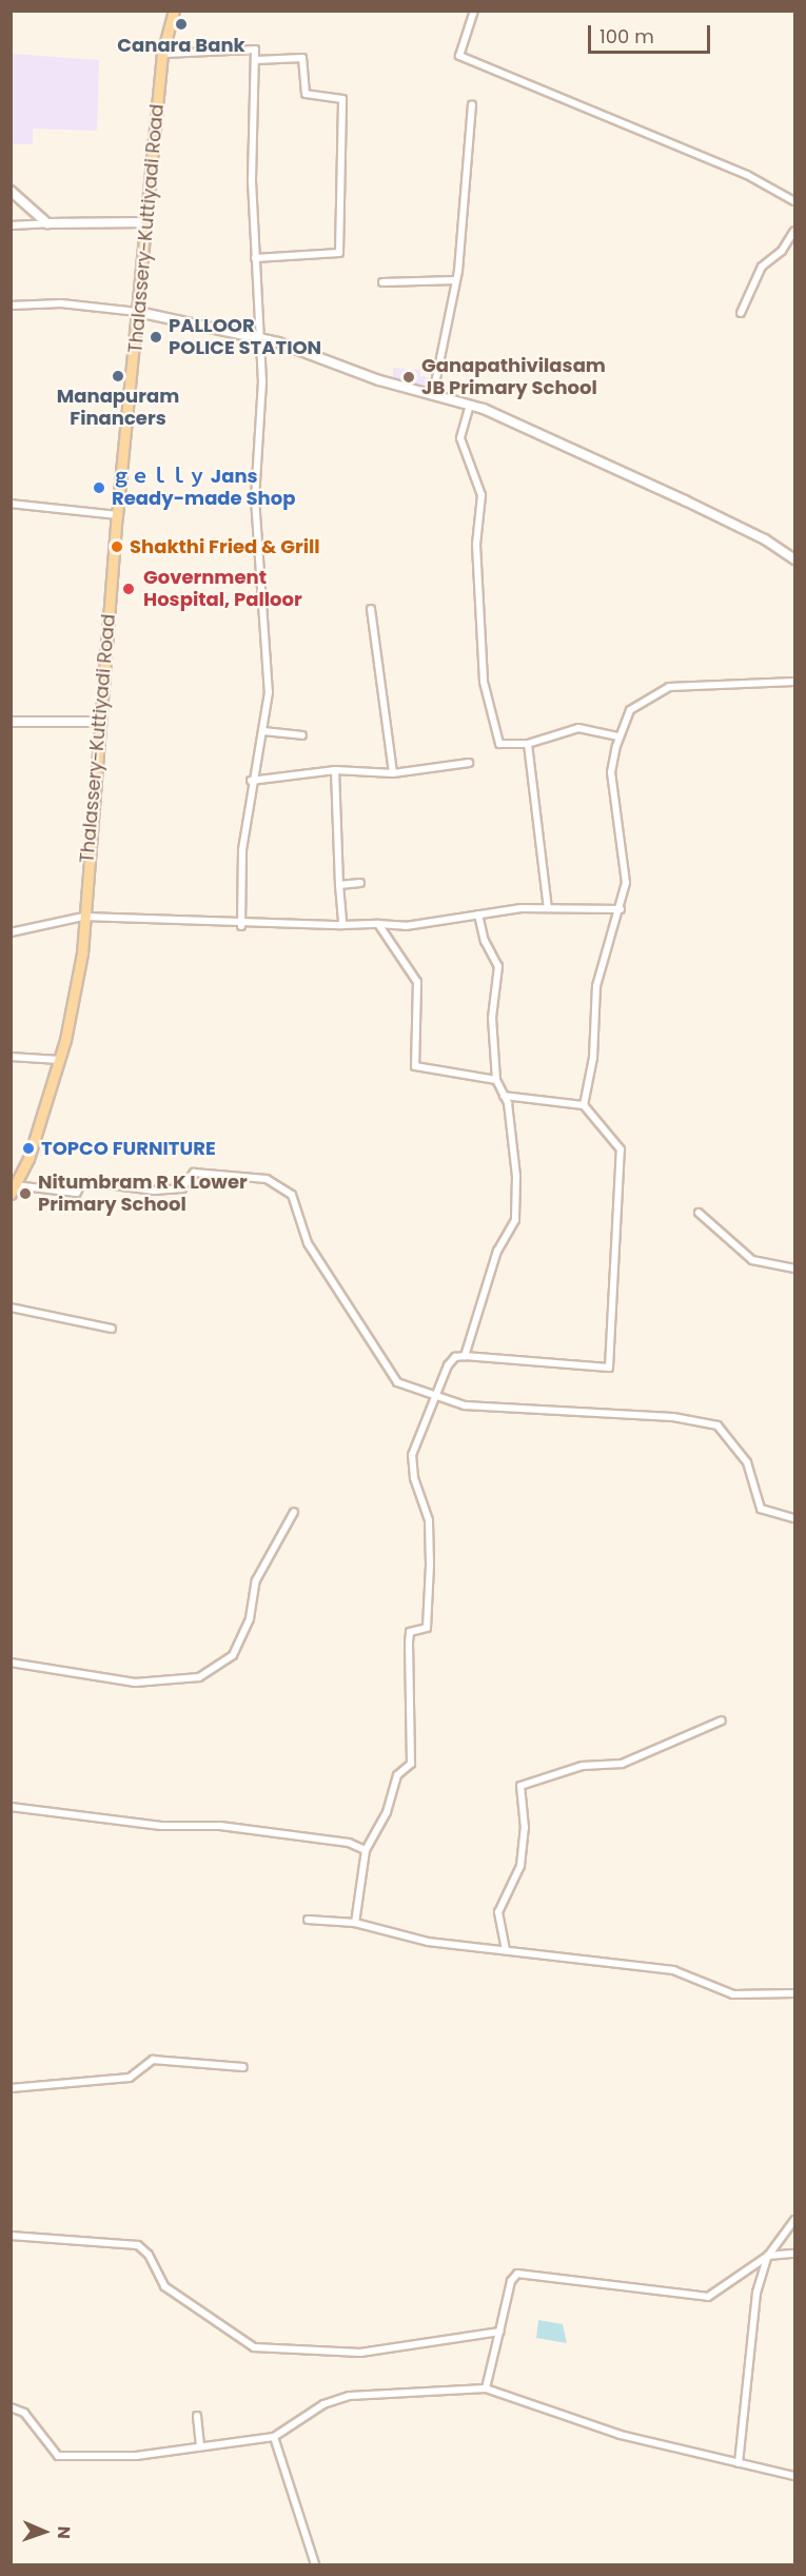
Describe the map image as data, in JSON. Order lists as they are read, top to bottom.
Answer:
{
  "streets": {
    "main road": ["Thalassery-Kuttiyadi Road"]
  },
  "places": [
    "Canara Bank",
    "PALLOOR POLICE STATION",
    "Manapuram Financers",
    "Ganapathivilasam JB Primary School",
    "ｇｅｌｌｙ Jans Ready-made Shop",
    "Shakthi Fried & Grill",
    "Government Hospital, Palloor",
    "TOPCO FURNITURE",
    "Nitumbram R K Lower Primary School"
  ],
  "scale_bar": "100 m",
  "north": "right"
}
